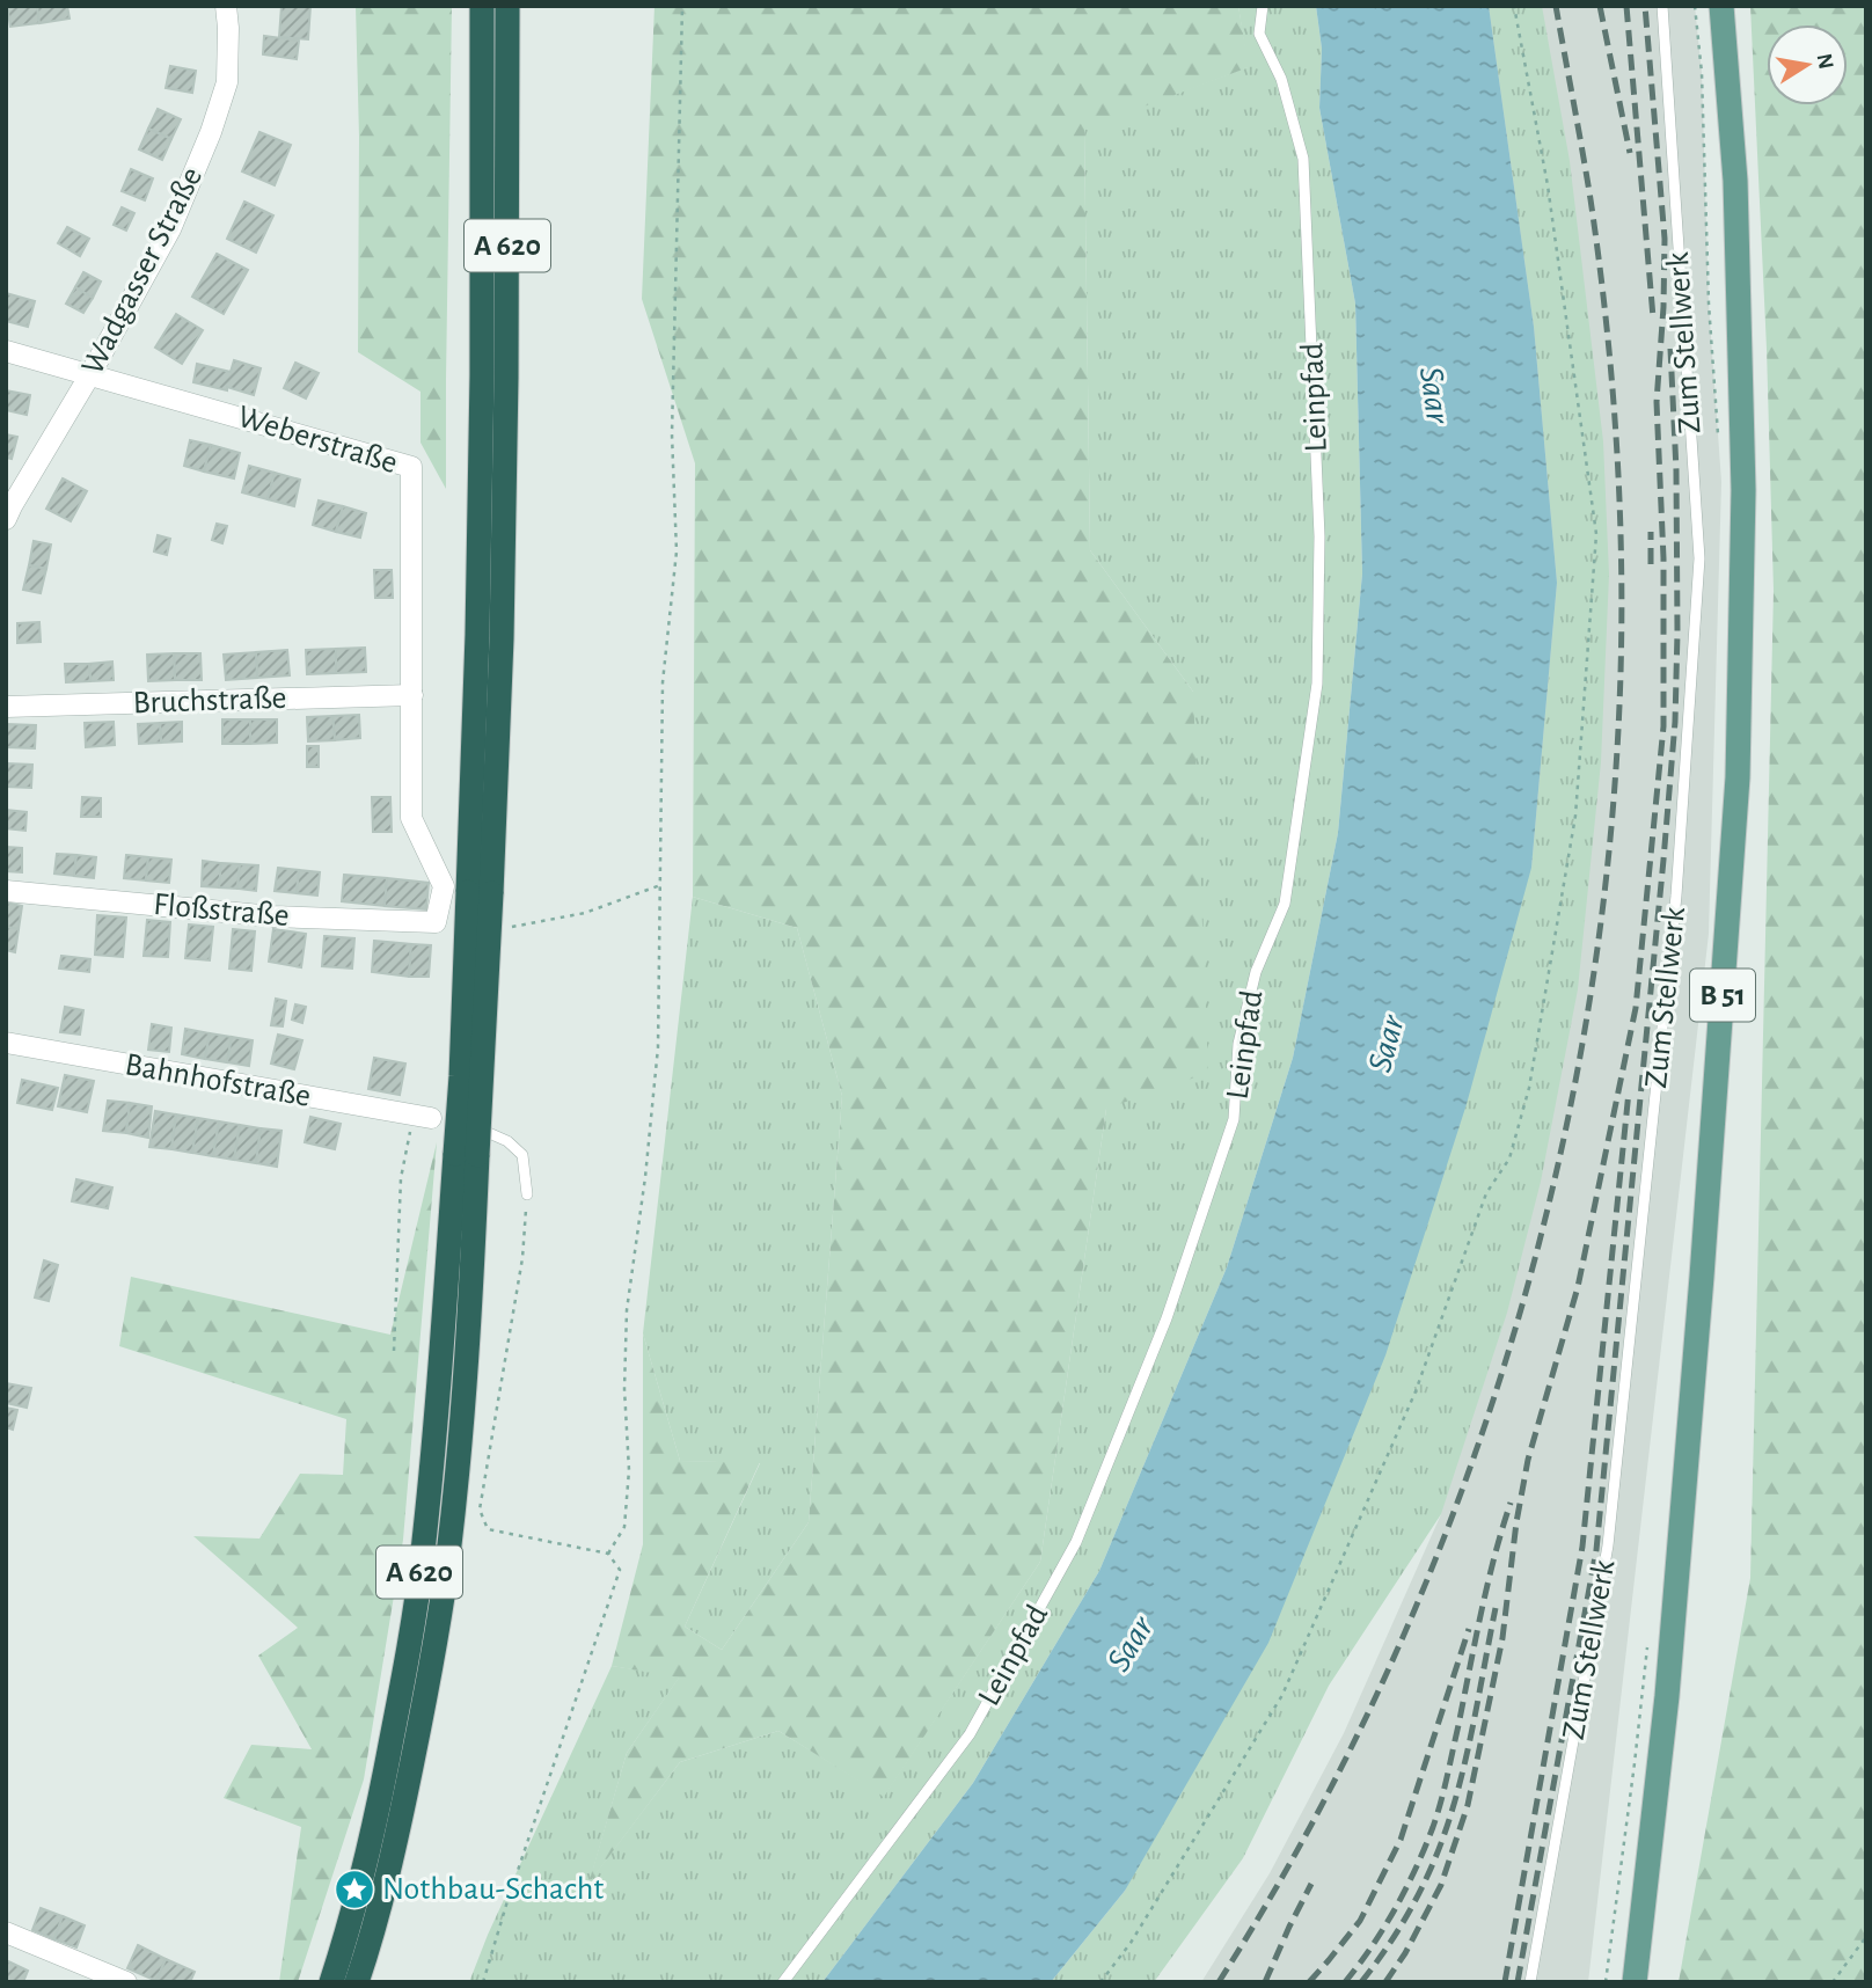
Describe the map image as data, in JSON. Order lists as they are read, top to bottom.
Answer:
{
  "streets": {
    "highway": ["A 620"],
    "main road": ["B 51"],
    "street": [
      "Wadgasser Straße",
      "Weberstraße",
      "Bruchstraße",
      "Floßstraße",
      "Bahnhofstraße"
    ],
    "lane": ["Zum Stellwerk", "Leinpfad"]
  },
  "crossings": [
    ["Wadgasser Straße", "Weberstraße"],
    ["Weberstraße", "Bruchstraße"],
    ["Weberstraße", "Floßstraße"],
    ["Bruchstraße", "Floßstraße"]
  ],
  "water": ["Saar"],
  "places": {
    "place": ["Nothbau-Schacht"]
  },
  "north": "right"
}
